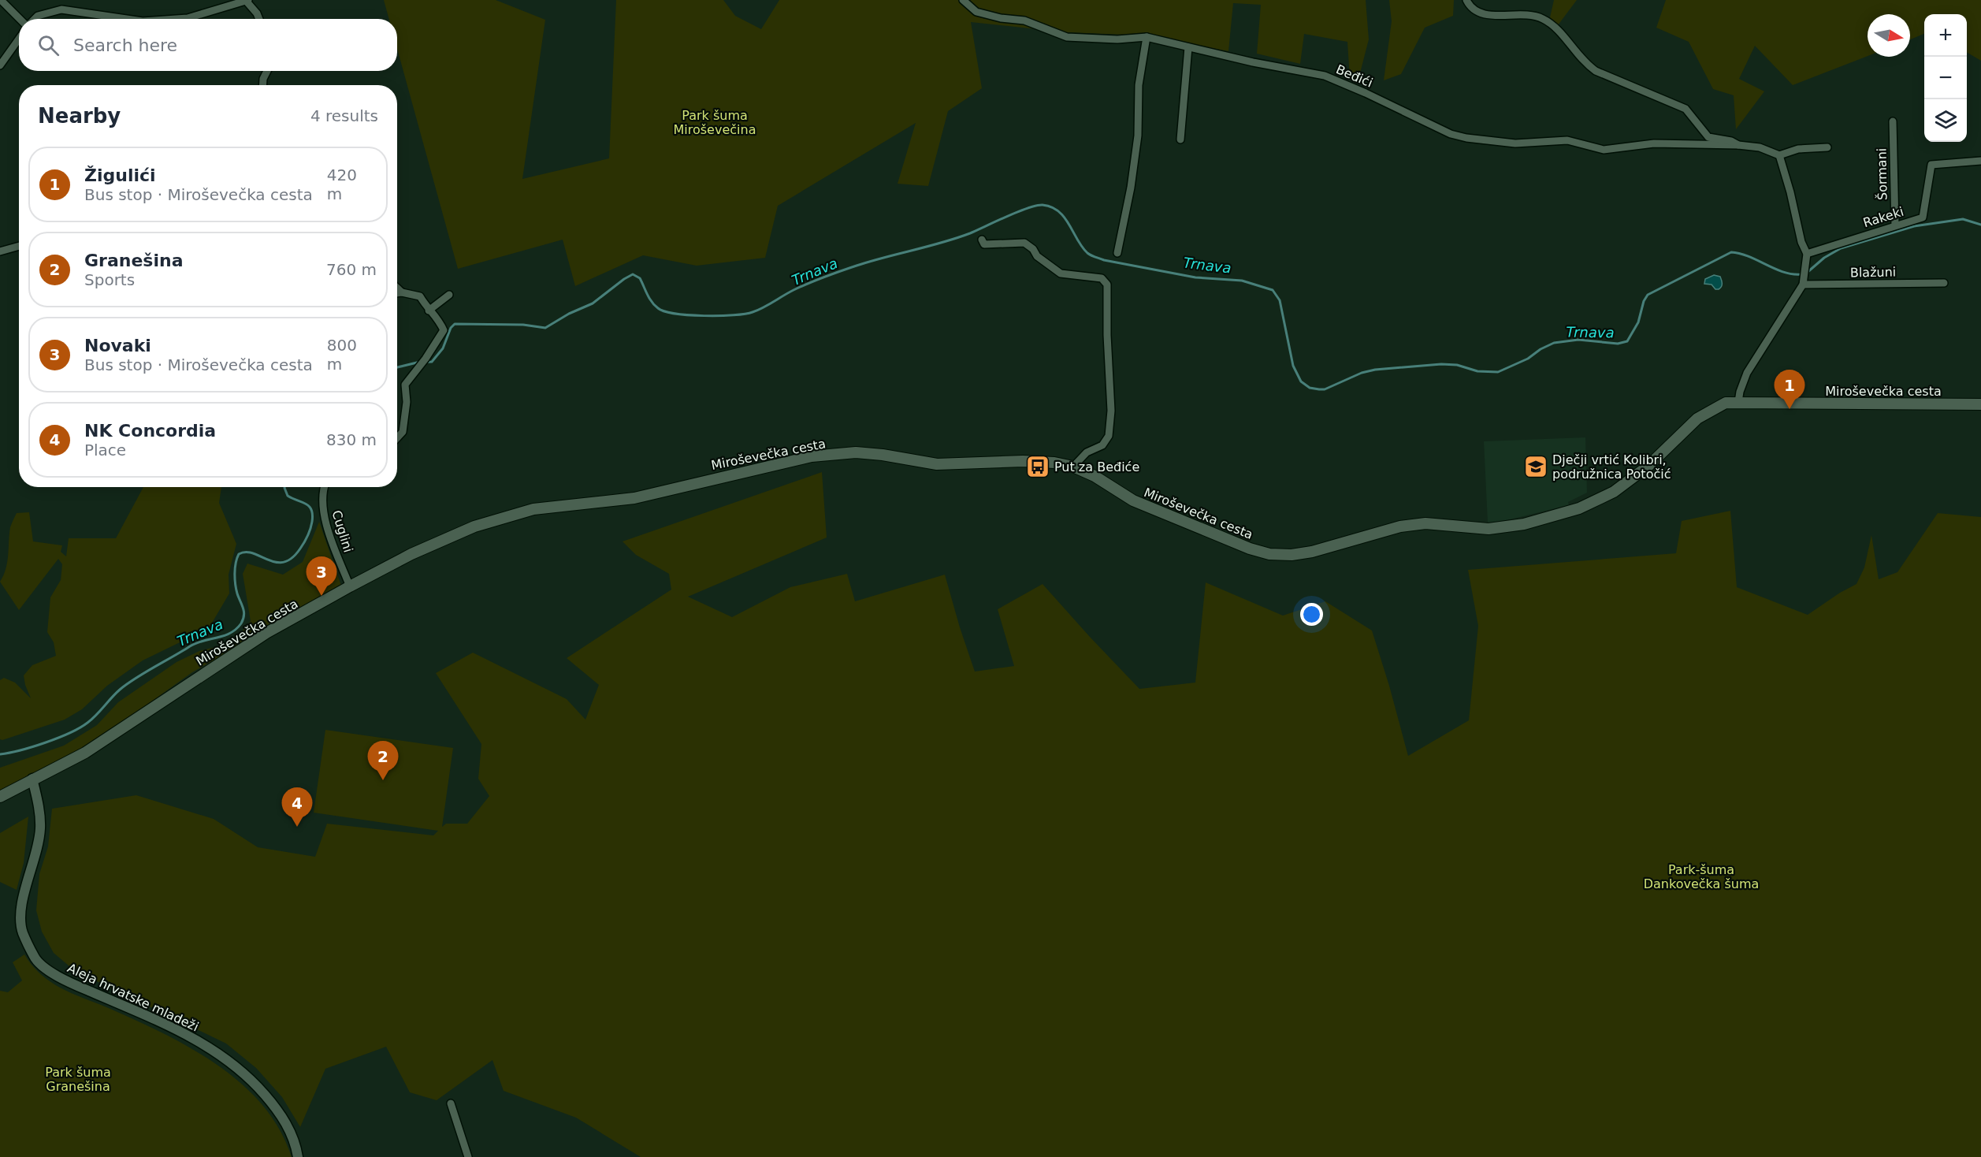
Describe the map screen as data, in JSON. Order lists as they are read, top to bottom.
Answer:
{
  "streets": {
    "main road": ["Miroševečka cesta"],
    "street": [
      "Beđići",
      "Šormani",
      "Rakeki",
      "Blažuni",
      "Cuglini",
      "Aleja hrvatske mladeži"
    ]
  },
  "crossings": [
    ["Šormani", "Rakeki"],
    ["Miroševečka cesta", "Cuglini"],
    ["Miroševečka cesta", "Aleja hrvatske mladeži"]
  ],
  "water": ["Trnava"],
  "parks": ["Park šuma Miroševečina", "Park-šuma Dankovečka šuma", "Park šuma Granešina"],
  "places": {
    "bus stop": ["Put za Beđiće"],
    "school or university": ["Dječji vrtić Kolibri, podružnica Potočić"]
  },
  "north": "right",
  "page": {
    "map_buttons": ["+", "−"],
    "search": "Search here",
    "heading": ["Nearby", "4 results"],
    "list": [
      {
        "mark": "1",
        "name": "Žigulići",
        "note": "Bus stop · Miroševečka cesta",
        "value": "420 m"
      },
      {
        "mark": "2",
        "name": "Granešina",
        "note": "Sports",
        "value": "760 m"
      },
      {
        "mark": "3",
        "name": "Novaki",
        "note": "Bus stop · Miroševečka cesta",
        "value": "800 m"
      },
      {
        "mark": "4",
        "name": "NK Concordia",
        "note": "Place",
        "value": "830 m"
      }
    ],
    "pins": [
      "1",
      "3",
      "2",
      "4"
    ]
  }
}
